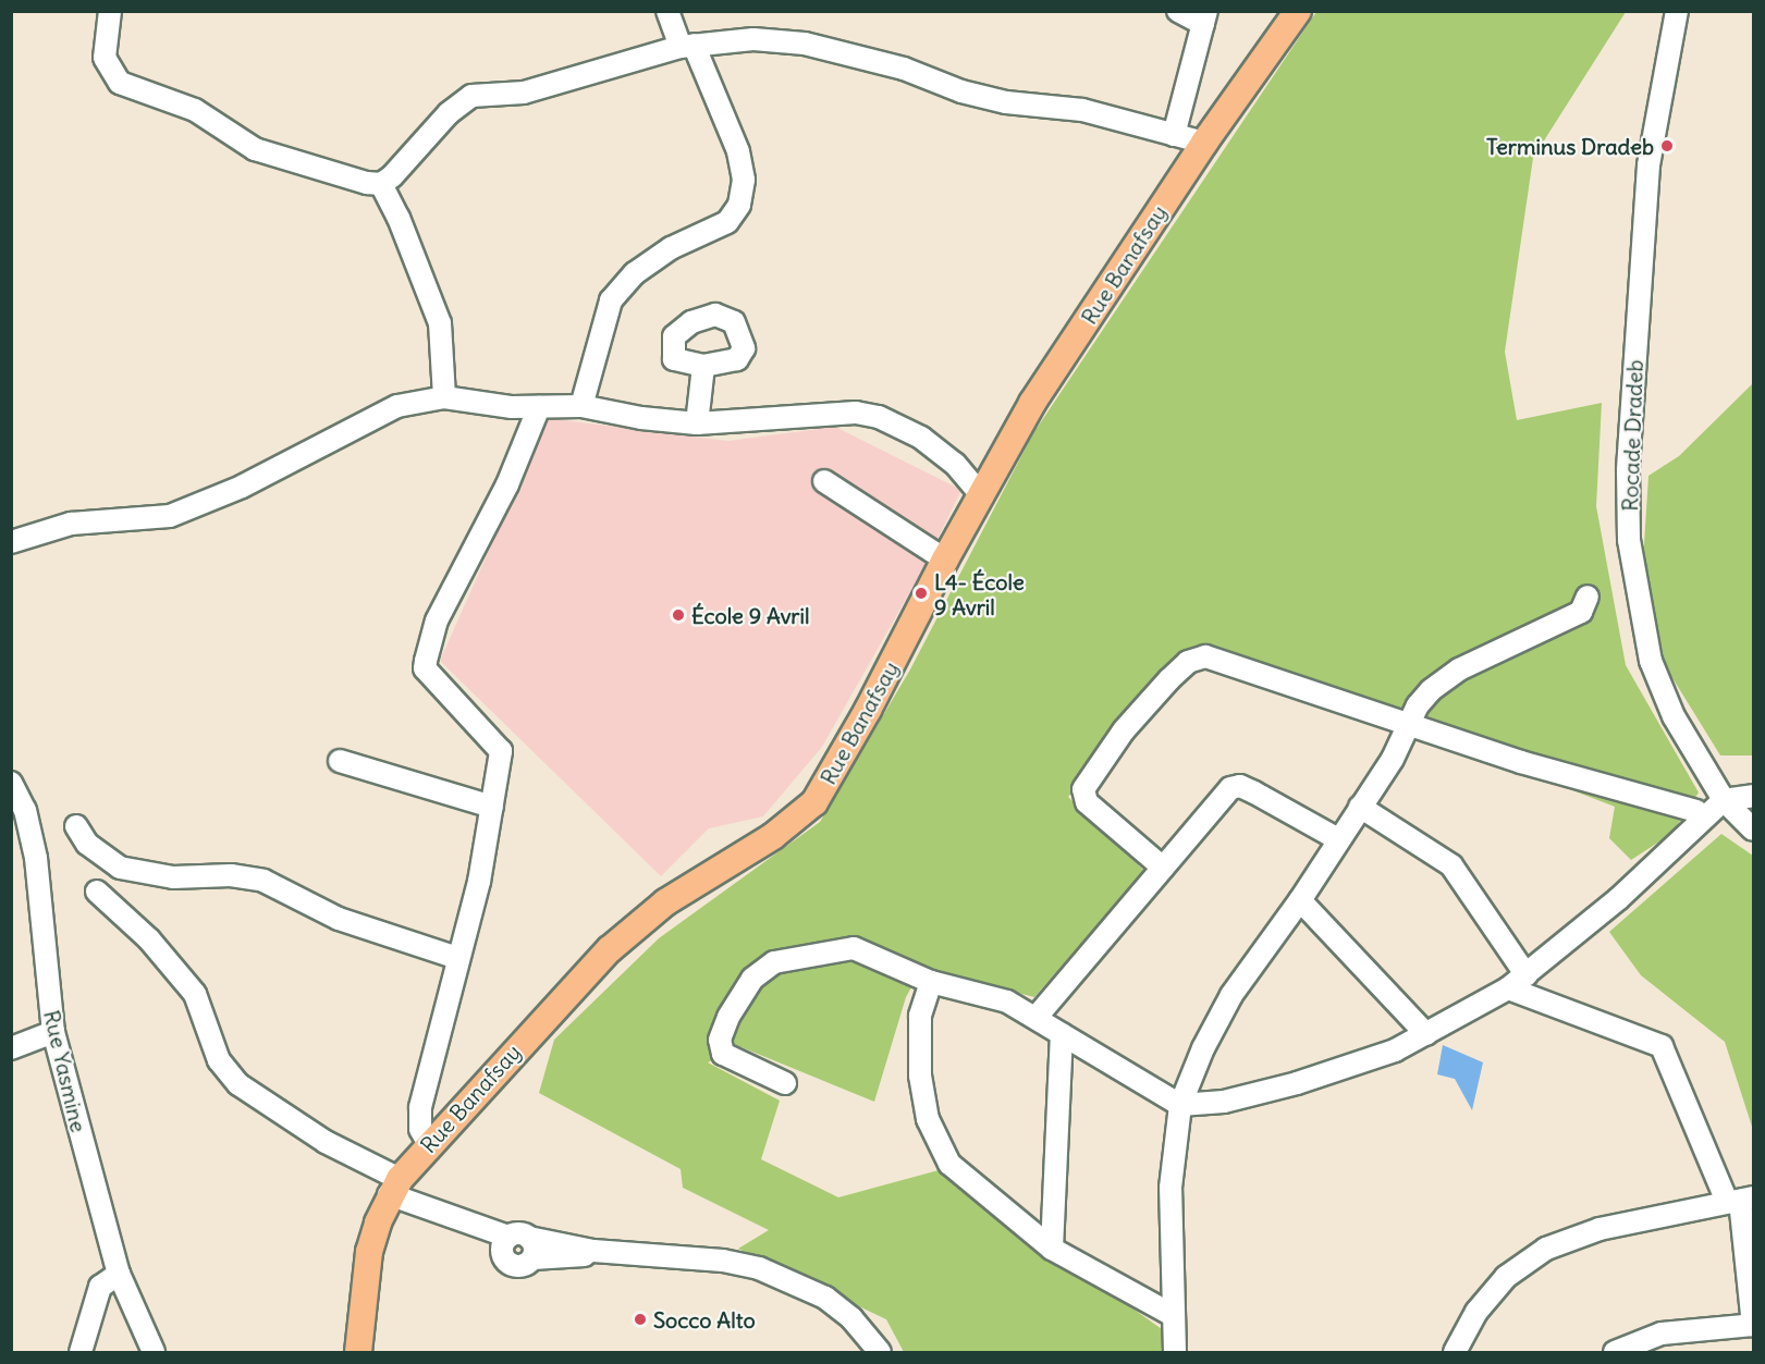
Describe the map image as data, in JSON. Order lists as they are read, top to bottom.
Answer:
{
  "streets": {
    "main road": ["Rue Banafsay"],
    "street": ["Rocade Dradeb", "Rue Yasmine"]
  },
  "places": [
    "Terminus Dradeb",
    "L4- École 9 Avril",
    "École 9 Avril",
    "Socco Alto"
  ]
}
